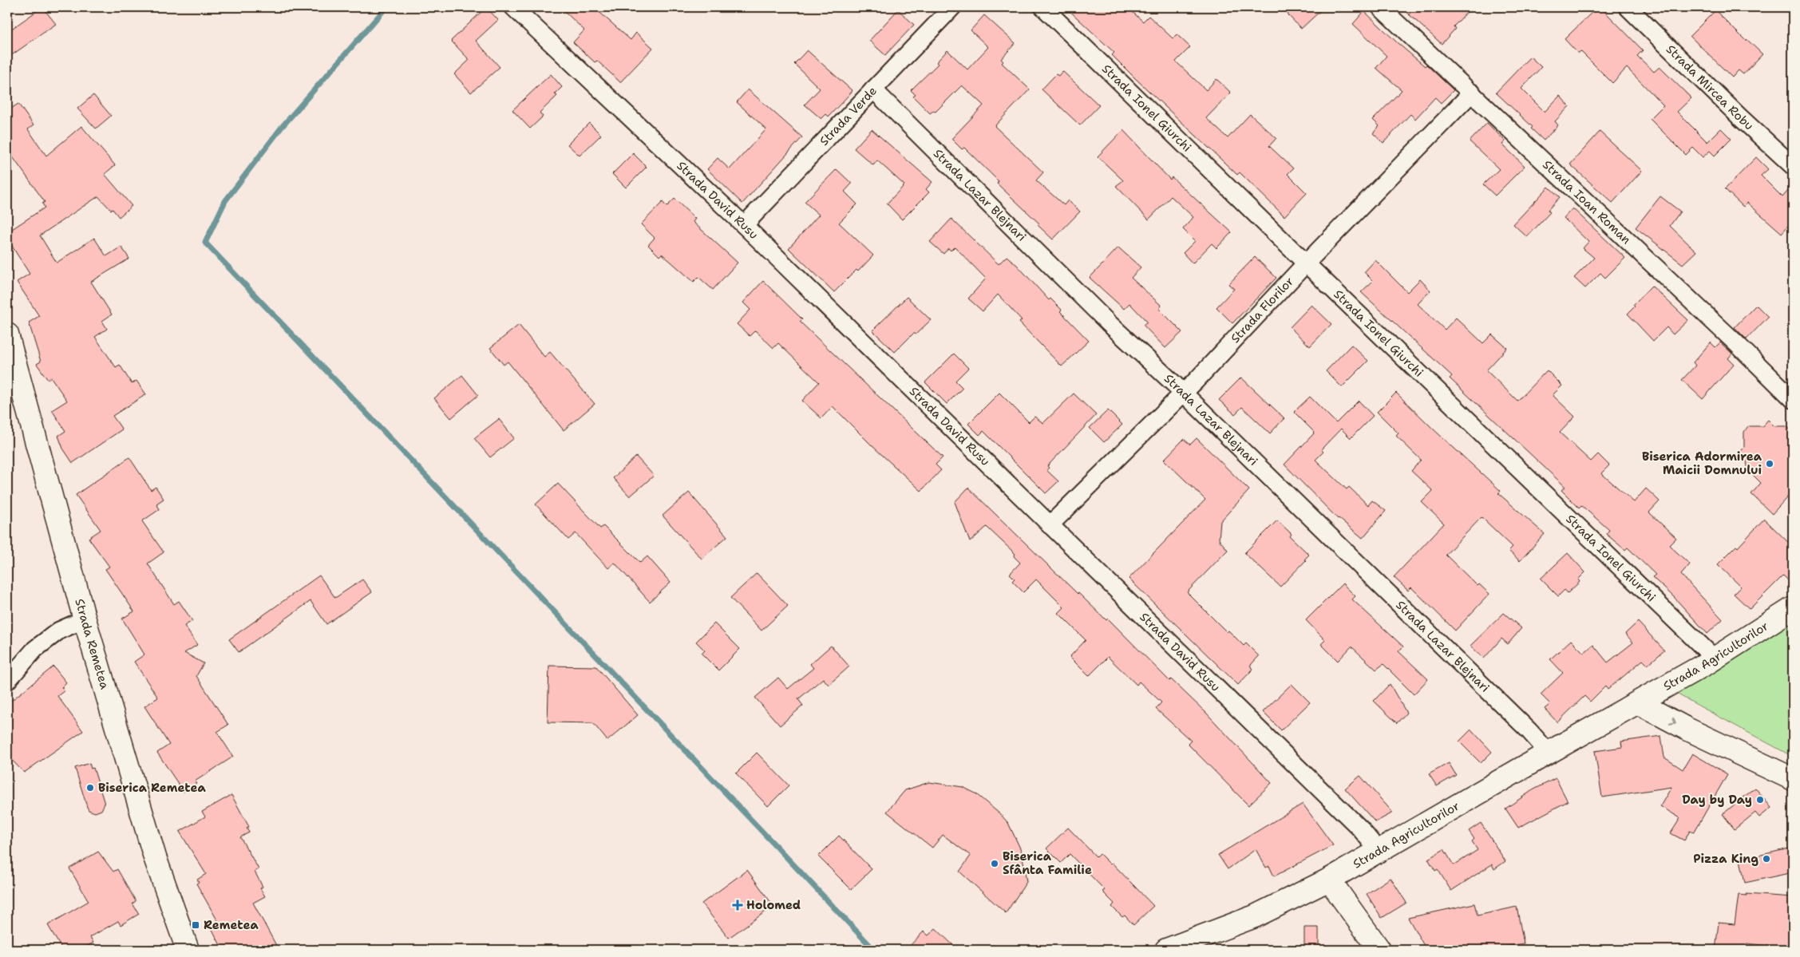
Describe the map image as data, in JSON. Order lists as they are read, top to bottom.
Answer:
{
  "streets": {
    "street": [
      "Strada Mircea Robu",
      "Strada Ionel Giurchi",
      "Strada Verde",
      "Strada Lazar Blejnari",
      "Strada David Rusu",
      "Strada Ioan Roman",
      "Strada Florilor",
      "Strada Remetea",
      "Strada Agricultorilor"
    ]
  },
  "crossings": [
    ["Strada Ionel Giurchi", "Strada Florilor"],
    ["Strada Ionel Giurchi", "Strada Agricultorilor"],
    ["Strada Verde", "Strada Lazar Blejnari"],
    ["Strada Verde", "Strada David Rusu"],
    ["Strada Lazar Blejnari", "Strada Florilor"],
    ["Strada Lazar Blejnari", "Strada Agricultorilor"],
    ["Strada David Rusu", "Strada Florilor"],
    ["Strada David Rusu", "Strada Agricultorilor"],
    ["Strada Ioan Roman", "Strada Florilor"]
  ],
  "places": {
    "other": [
      "Biserica Adormirea Maicii Domnului",
      "Biserica Remetea",
      "Day by Day",
      "Pizza King",
      "Biserica Sfânta Familie"
    ],
    "health": ["Holomed"],
    "transit": ["Remetea"]
  }
}
